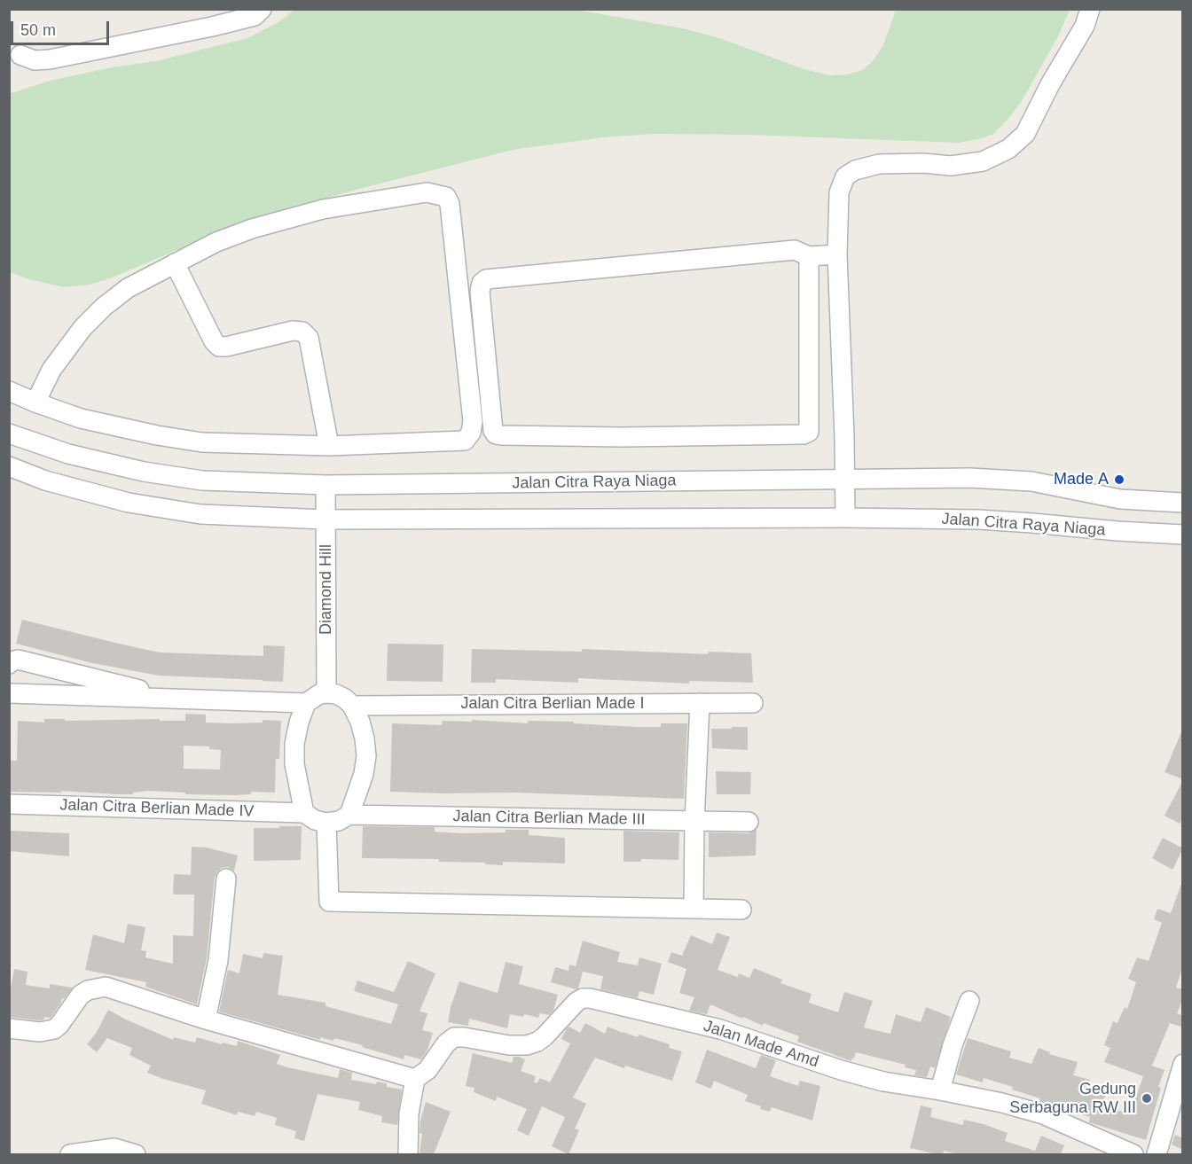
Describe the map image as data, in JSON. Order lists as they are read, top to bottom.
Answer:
{
  "streets": {
    "street": [
      "Jalan Citra Raya Niaga",
      "Diamond Hill",
      "Jalan Citra Berlian Made I",
      "Jalan Citra Berlian Made IV",
      "Jalan Citra Berlian Made III",
      "Jalan Made Amd"
    ]
  },
  "crossings": [
    ["Jalan Citra Raya Niaga", "Diamond Hill"]
  ],
  "places": ["Made A", "Gedung Serbaguna RW III"],
  "scale_bar": "50 m"
}
